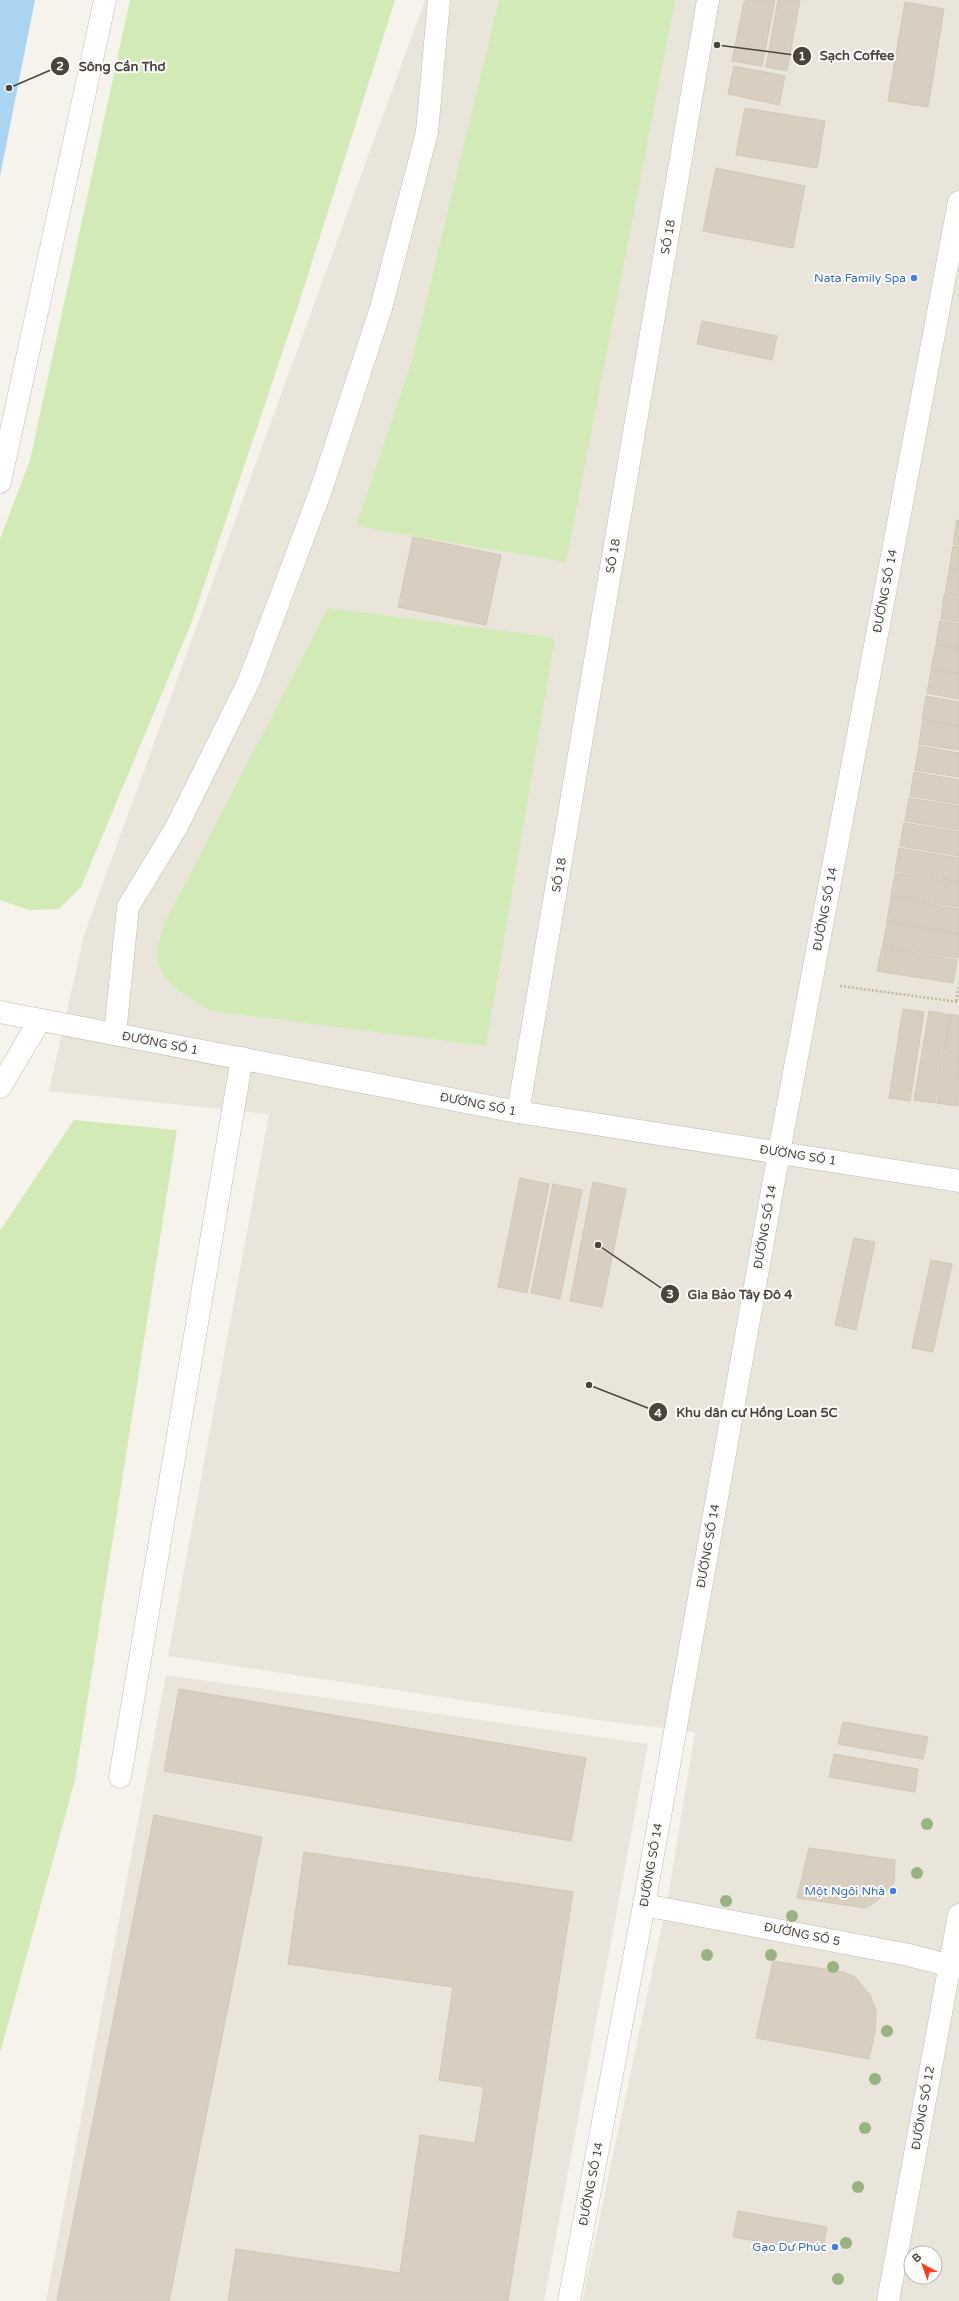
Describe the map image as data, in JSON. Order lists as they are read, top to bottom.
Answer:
{
  "streets": {
    "street": [
      "SỐ 18",
      "ĐƯỜNG SỐ 14",
      "ĐƯỜNG SỐ 1",
      "ĐƯỜNG SỐ 5",
      "ĐƯỜNG SỐ 12"
    ]
  },
  "crossings": [
    ["SỐ 18", "ĐƯỜNG SỐ 1"],
    ["ĐƯỜNG SỐ 14", "ĐƯỜNG SỐ 1"],
    ["ĐƯỜNG SỐ 14", "ĐƯỜNG SỐ 5"],
    ["ĐƯỜNG SỐ 5", "ĐƯỜNG SỐ 12"]
  ],
  "places": [
    "Sạch Coffee",
    "Sông Cần Thơ",
    "Nata Family Spa",
    "Gia Bảo Tây Đô 4",
    "Khu dân cư Hồng Loan 5C",
    "Một Ngôi Nhà",
    "Gạo Dư Phúc"
  ],
  "north": "top left"
}
